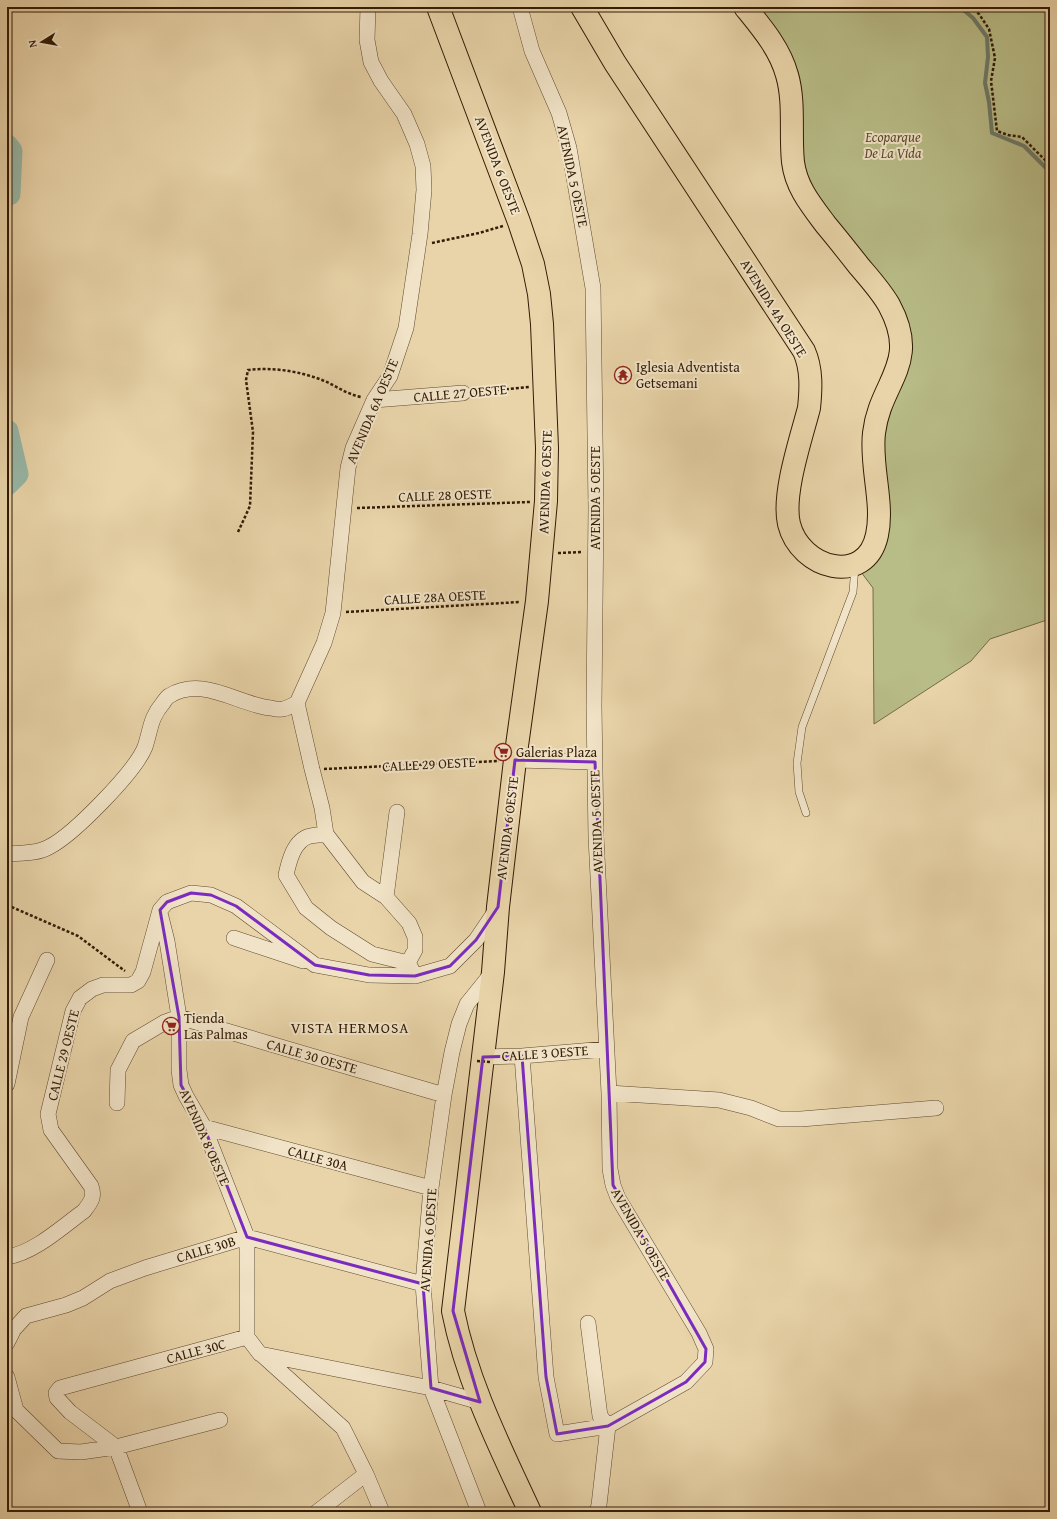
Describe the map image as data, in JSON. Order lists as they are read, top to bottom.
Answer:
{
  "streets": {
    "main road": ["AVENIDA 6 OESTE", "AVENIDA 4A OESTE"],
    "street": [
      "AVENIDA 5 OESTE",
      "CALLE 27 OESTE",
      "AVENIDA 6A OESTE",
      "CALLE 29 OESTE",
      "CALLE 3 OESTE",
      "CALLE 30 OESTE",
      "AVENIDA 8 OESTE",
      "CALLE 30A",
      "CALLE 30B",
      "CALLE 30C"
    ],
    "path": ["CALLE 28 OESTE", "CALLE 28A OESTE"]
  },
  "crossings": [
    ["AVENIDA 6 OESTE", "CALLE 27 OESTE"],
    ["AVENIDA 6 OESTE", "CALLE 28 OESTE"],
    ["AVENIDA 6 OESTE", "CALLE 28A OESTE"],
    ["AVENIDA 6 OESTE", "CALLE 29 OESTE"],
    ["AVENIDA 6 OESTE", "CALLE 3 OESTE"],
    ["AVENIDA 6 OESTE", "CALLE 30 OESTE"],
    ["AVENIDA 6 OESTE", "CALLE 30A"],
    ["AVENIDA 6 OESTE", "CALLE 30B"],
    ["AVENIDA 5 OESTE", "CALLE 3 OESTE"],
    ["CALLE 27 OESTE", "AVENIDA 6A OESTE"],
    ["AVENIDA 6A OESTE", "CALLE 28 OESTE"],
    ["AVENIDA 6A OESTE", "CALLE 28A OESTE"],
    ["CALLE 30 OESTE", "AVENIDA 8 OESTE"],
    ["AVENIDA 8 OESTE", "CALLE 30A"],
    ["AVENIDA 8 OESTE", "CALLE 30B"],
    ["AVENIDA 8 OESTE", "CALLE 30C"]
  ],
  "districts": ["VISTA HERMOSA"],
  "parks": ["Ecoparque De La Vida"],
  "places": {
    "temple": ["Iglesia Adventista Getsemani"],
    "supermarket": ["Galerias Plaza", "Tienda Las Palmas"]
  },
  "north": "left"
}
